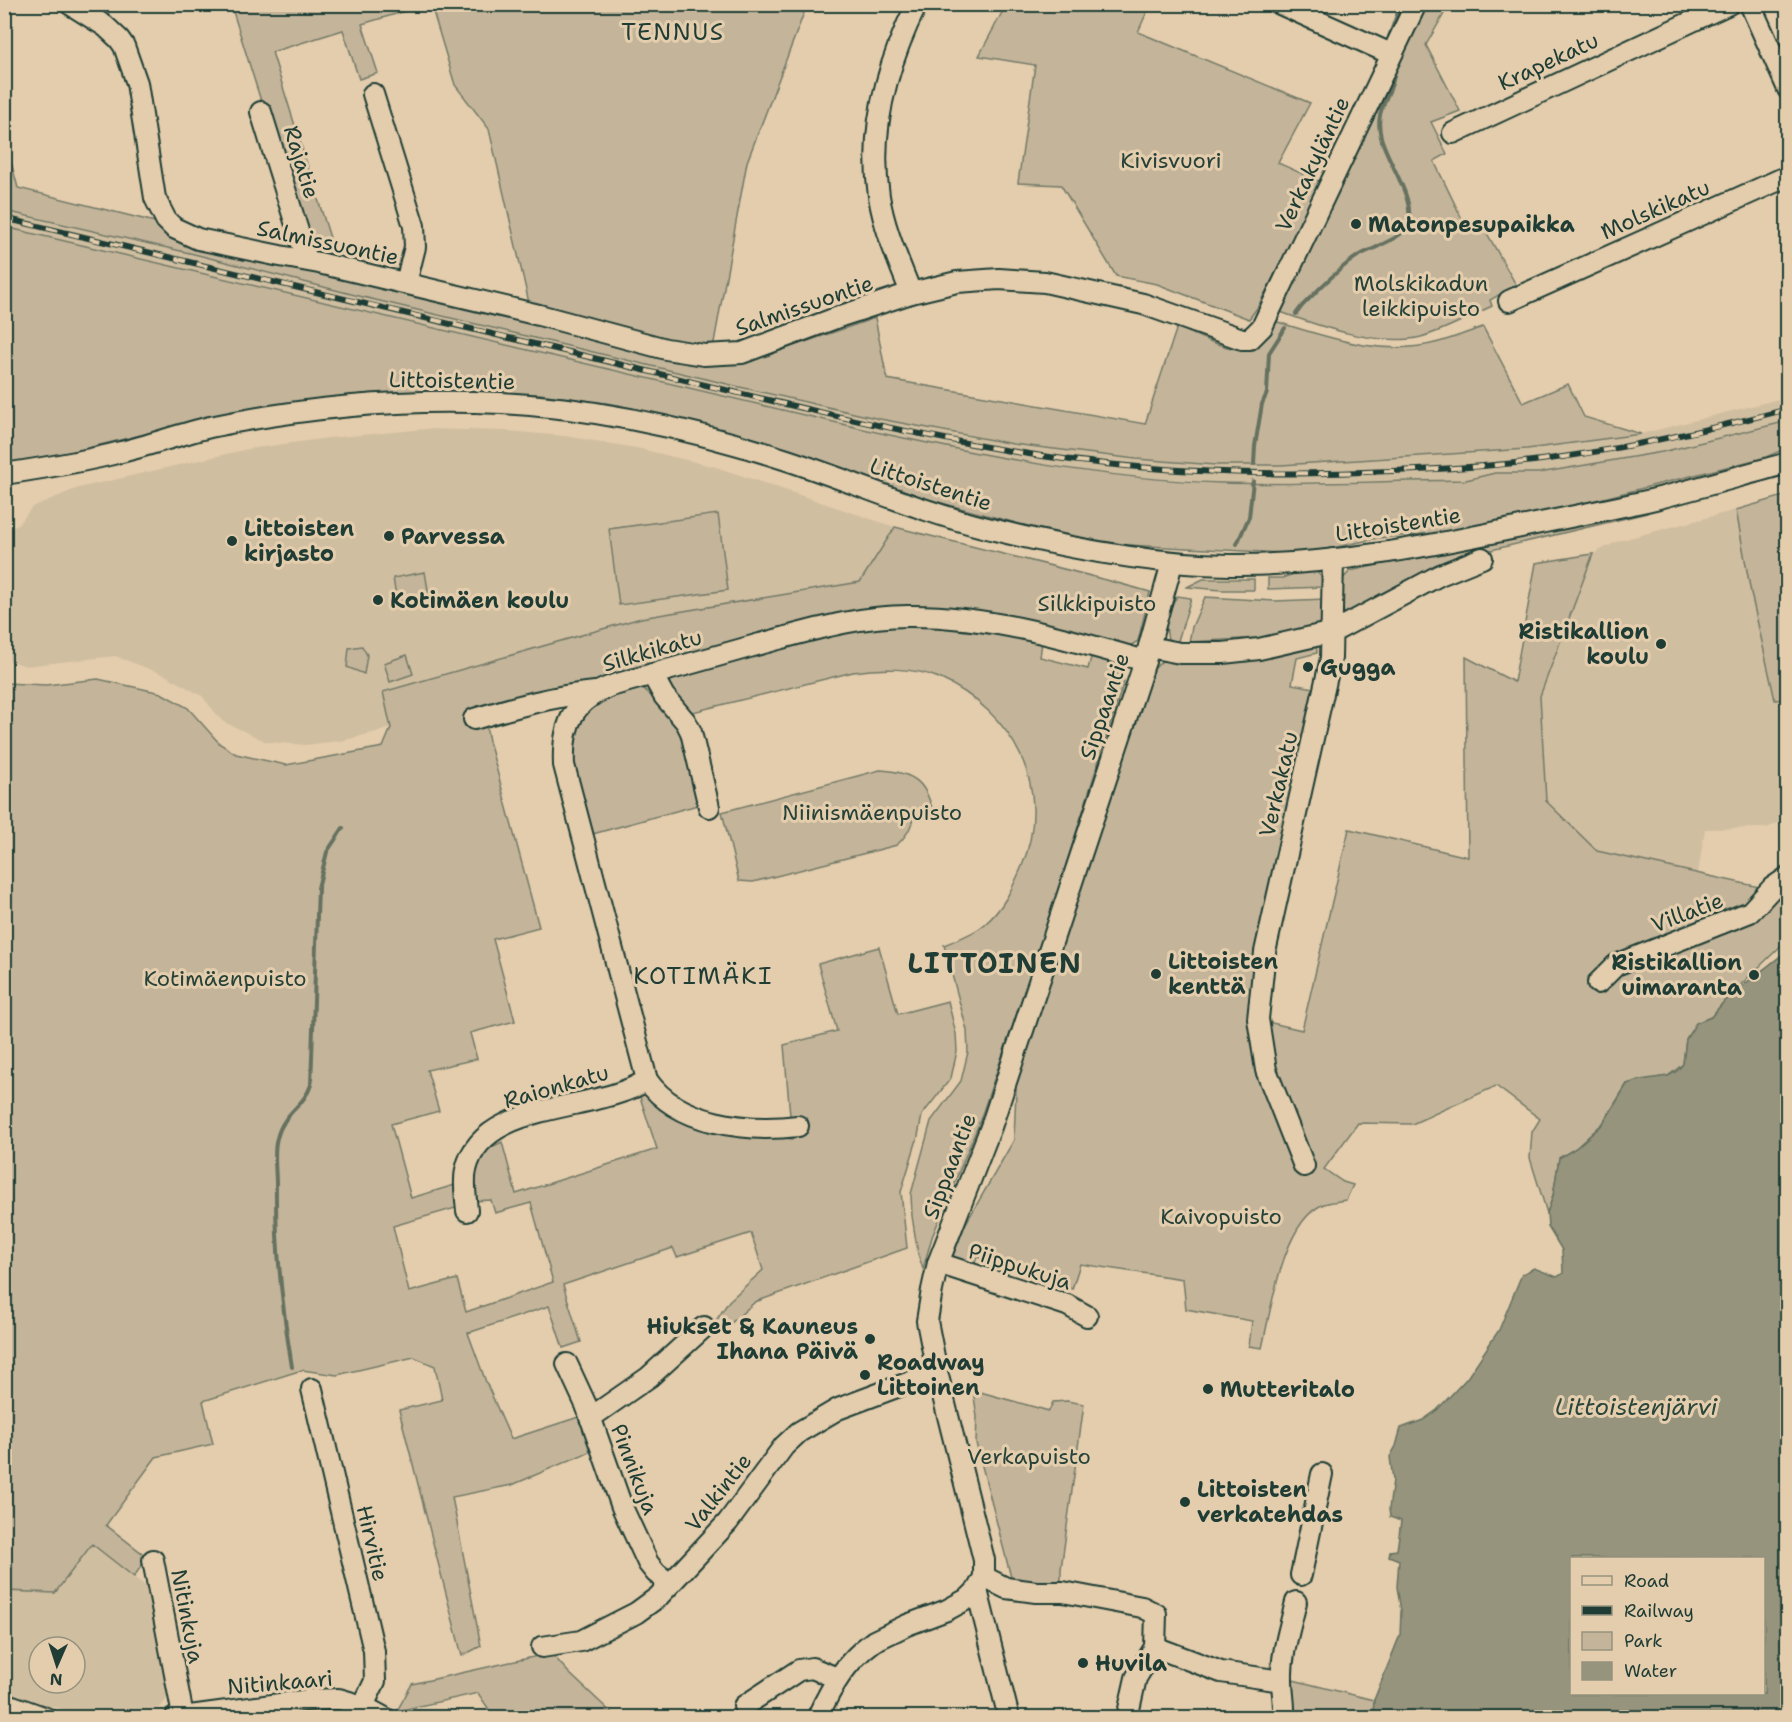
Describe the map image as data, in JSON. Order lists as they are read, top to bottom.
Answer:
{
  "streets": {
    "street": [
      "Krapekatu",
      "Rajatie",
      "Verkakyläntie",
      "Molskikatu",
      "Salmissuontie",
      "Littoistentie",
      "Silkkikatu",
      "Sippaantie",
      "Verkakatu",
      "Villatie",
      "Raionkatu",
      "Piippukuja",
      "Pinnikuja",
      "Valkintie",
      "Hirvitie",
      "Nitinkuja",
      "Nitinkaari"
    ]
  },
  "crossings": [
    ["Rajatie", "Salmissuontie"],
    ["Verkakyläntie", "Salmissuontie"],
    ["Littoistentie", "Sippaantie"],
    ["Littoistentie", "Verkakatu"],
    ["Silkkikatu", "Sippaantie"],
    ["Silkkikatu", "Verkakatu"],
    ["Silkkikatu", "Raionkatu"],
    ["Sippaantie", "Piippukuja"],
    ["Sippaantie", "Valkintie"],
    ["Pinnikuja", "Valkintie"],
    ["Hirvitie", "Nitinkaari"],
    ["Nitinkuja", "Nitinkaari"]
  ],
  "districts": ["TENNUS", "LITTOINEN", "KOTIMÄKI"],
  "water": ["Littoistenjärvi"],
  "parks": [
    "Kivisvuori",
    "Molskikadun leikkipuisto",
    "Silkkipuisto",
    "Niinismäenpuisto",
    "Kotimäenpuisto",
    "Kaivopuisto",
    "Verkapuisto"
  ],
  "places": [
    "Matonpesupaikka",
    "Parvessa",
    "Littoisten kirjasto",
    "Kotimäen koulu",
    "Ristikallion koulu",
    "Gugga",
    "Littoisten kenttä",
    "Ristikallion uimaranta",
    "Hiukset & Kauneus Ihana Päivä",
    "Roadway Littoinen",
    "Mutteritalo",
    "Littoisten verkatehdas",
    "Huvila"
  ],
  "legend": [
    "Road",
    "Railway",
    "Park",
    "Water"
  ],
  "north": "bottom"
}
